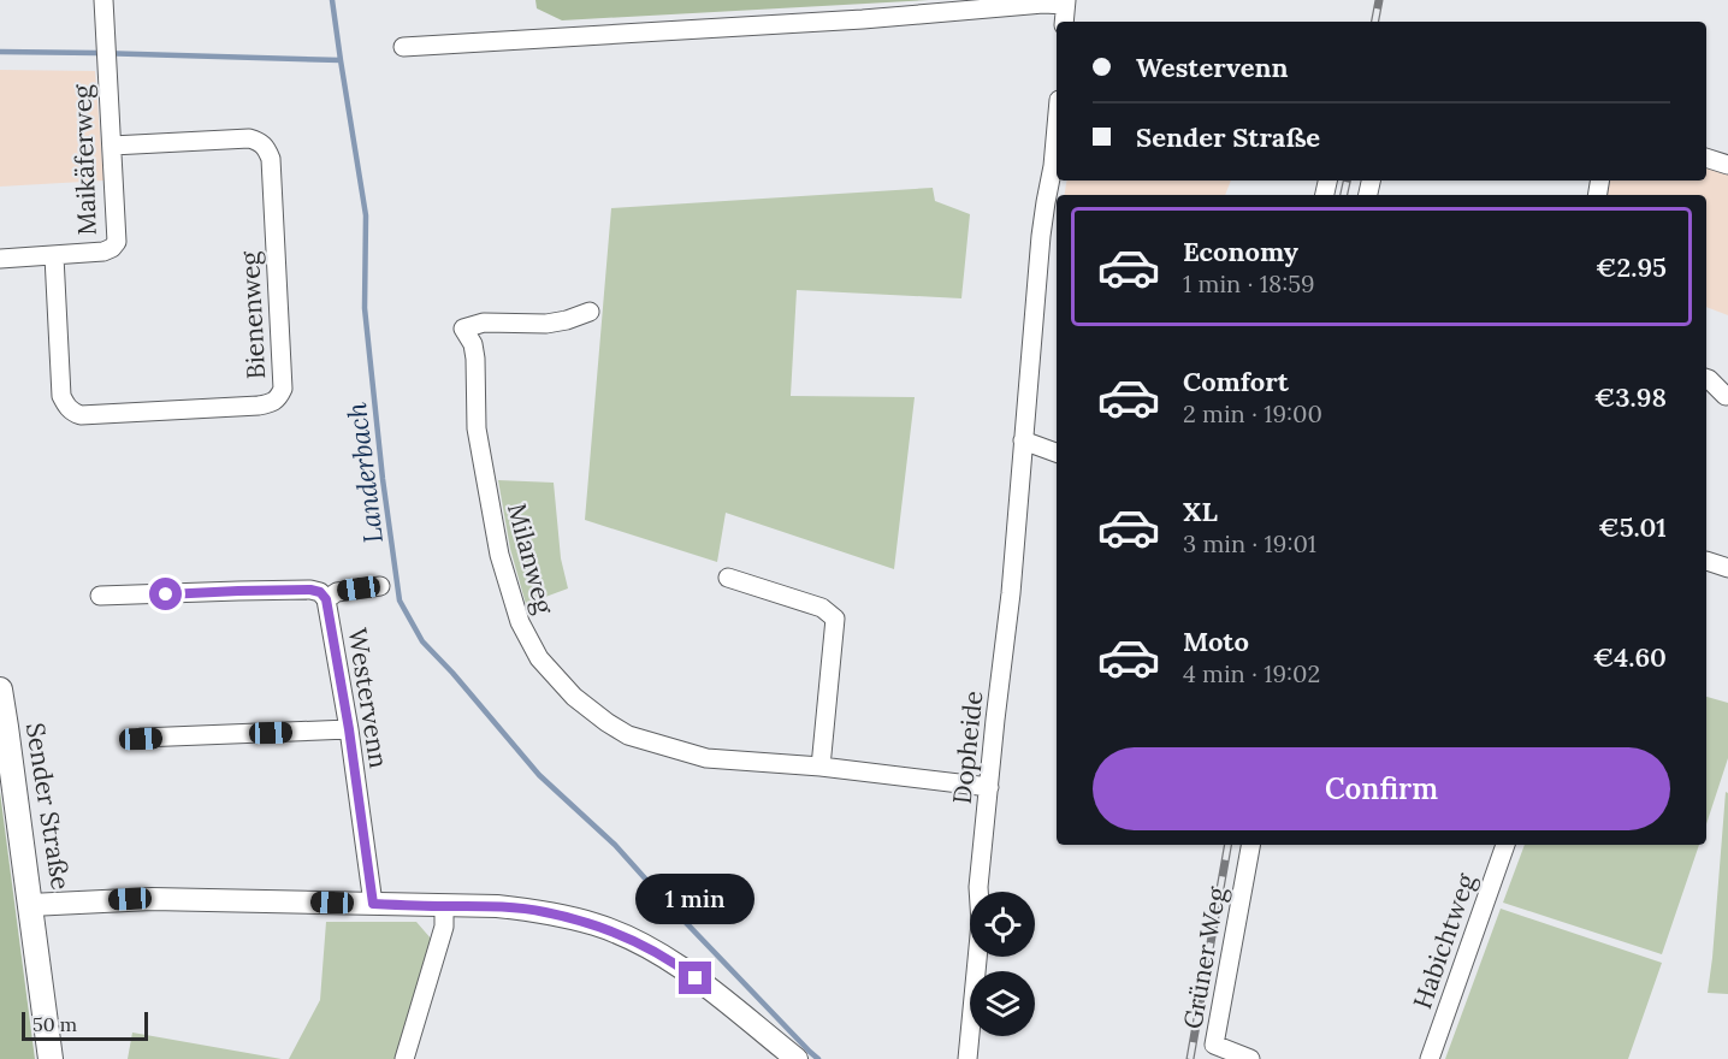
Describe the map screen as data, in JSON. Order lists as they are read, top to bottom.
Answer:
{
  "streets": {
    "main road": ["Sender Straße"],
    "street": [
      "Maikäferweg",
      "Bienenweg",
      "Milanweg",
      "Westervenn",
      "Dopheide",
      "Habichtweg",
      "Grüner Weg"
    ]
  },
  "crossings": [
    ["Maikäferweg", "Bienenweg"],
    ["Milanweg", "Dopheide"],
    ["Westervenn", "Sender Straße"]
  ],
  "water": ["Landerbach"],
  "scale_bar": "50 m",
  "page": {
    "banner": ["Westervenn", "Sender Straße"],
    "list": [
      {
        "name": "Economy",
        "note": "1 min · 18:59",
        "value": "€2.95"
      },
      {
        "name": "Comfort",
        "note": "2 min · 19:00",
        "value": "€3.98"
      },
      {
        "name": "XL",
        "note": "3 min · 19:01",
        "value": "€5.01"
      },
      {
        "name": "Moto",
        "note": "4 min · 19:02",
        "value": "€4.60"
      }
    ],
    "buttons": "Confirm",
    "bubble": "1 min",
    "scale": "50 m"
  }
}
